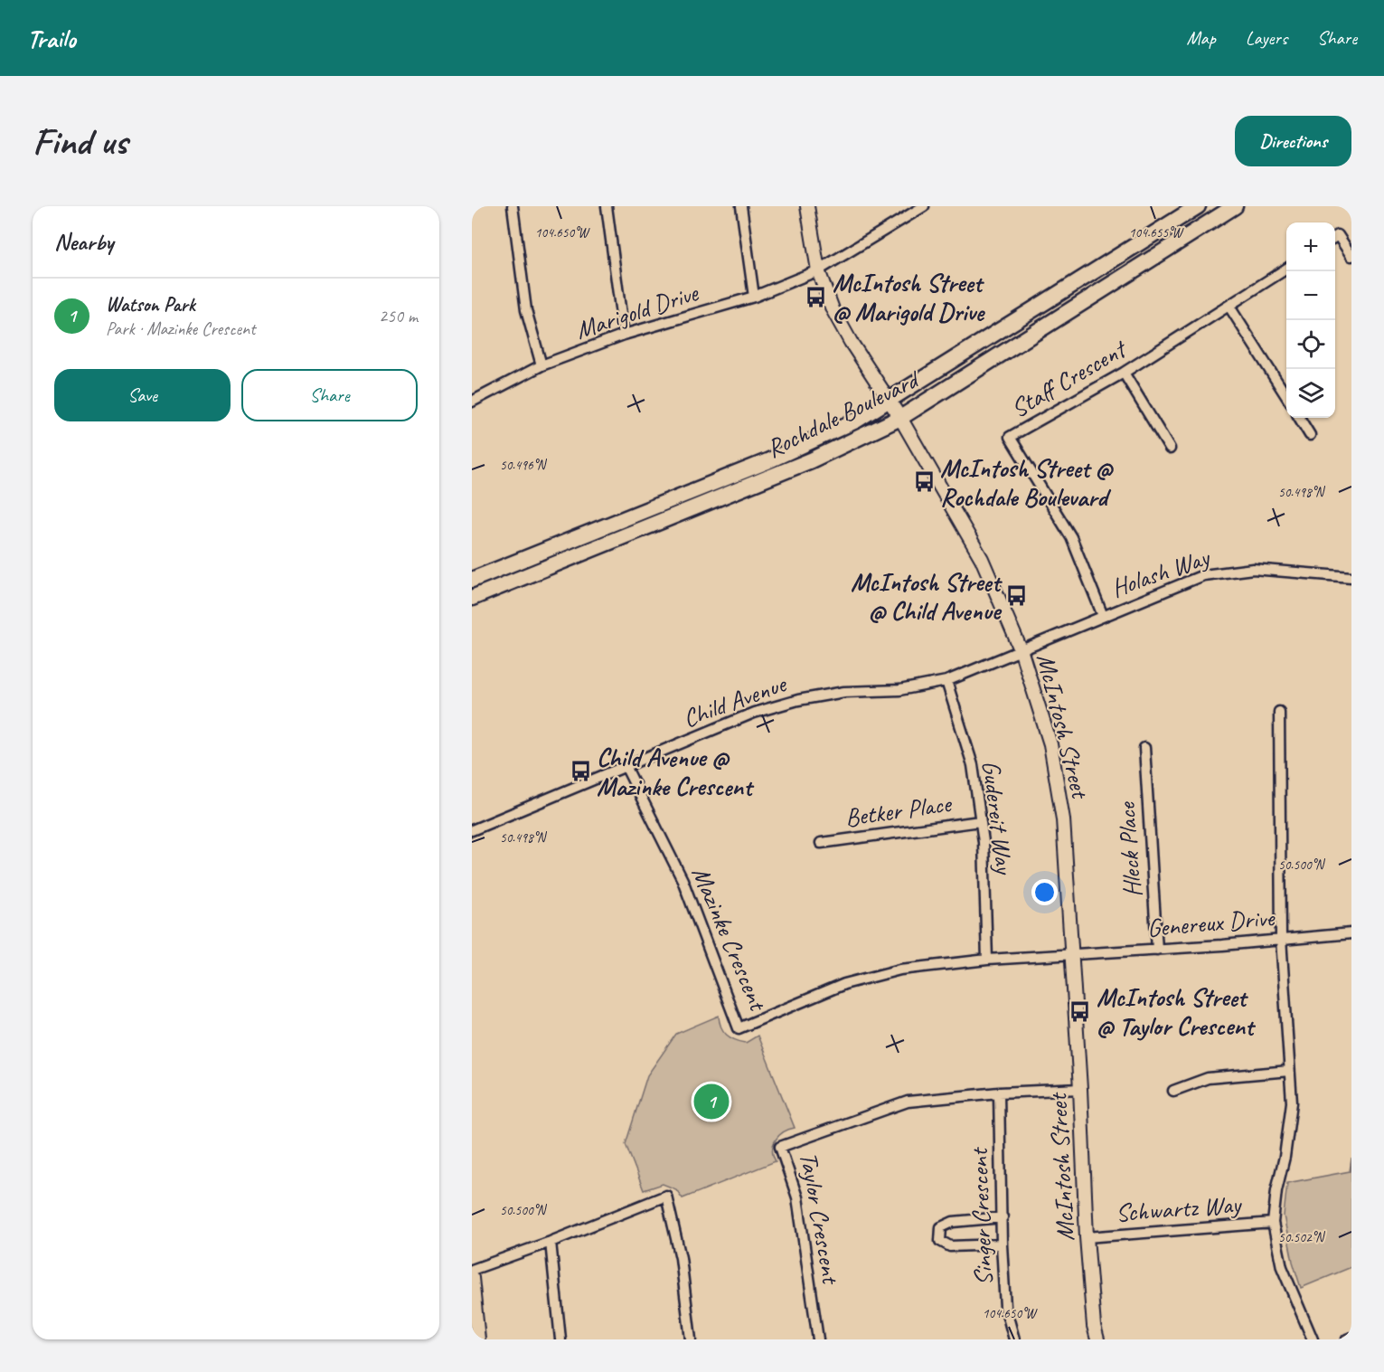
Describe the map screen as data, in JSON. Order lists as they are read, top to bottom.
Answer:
{
  "streets": {
    "main road": ["Rochdale Boulevard"],
    "street": [
      "Marigold Drive",
      "Staff Crescent",
      "Holash Way",
      "Child Avenue",
      "McIntosh Street",
      "Betker Place",
      "Gudereit Way",
      "Hleck Place",
      "Genereux Drive",
      "Mazinke Crescent",
      "Schwartz Way",
      "Taylor Crescent",
      "Singer Crescent"
    ]
  },
  "crossings": [
    ["Marigold Drive", "McIntosh Street"],
    ["Staff Crescent", "Holash Way"],
    ["Rochdale Boulevard", "McIntosh Street"],
    ["Holash Way", "Child Avenue"],
    ["Holash Way", "McIntosh Street"],
    ["Child Avenue", "McIntosh Street"],
    ["Child Avenue", "Gudereit Way"],
    ["Child Avenue", "Mazinke Crescent"],
    ["McIntosh Street", "Genereux Drive"],
    ["McIntosh Street", "Mazinke Crescent"],
    ["McIntosh Street", "Schwartz Way"],
    ["McIntosh Street", "Taylor Crescent"],
    ["Betker Place", "Gudereit Way"],
    ["Gudereit Way", "Mazinke Crescent"],
    ["Hleck Place", "Genereux Drive"],
    ["Genereux Drive", "Mazinke Crescent"],
    ["Taylor Crescent", "Singer Crescent"]
  ],
  "places": {
    "bus stop": [
      "McIntosh Street @ Marigold Drive",
      "McIntosh Street @ Rochdale Boulevard",
      "McIntosh Street @ Child Avenue",
      "Child Avenue @ Mazinke Crescent",
      "McIntosh Street @ Taylor Crescent"
    ]
  },
  "page": {
    "header": "Trailo",
    "nav": ["Map", "Layers", "Share"],
    "buttons": [
      "Directions",
      ["Save", "Share"]
    ],
    "title": "Find us",
    "heading": "Nearby",
    "map_buttons": ["+", "−"],
    "list": [
      {
        "mark": "1",
        "name": "Watson Park",
        "note": "Park · Mazinke Crescent",
        "value": "250 m"
      }
    ],
    "pins": "1"
  },
  "coordinates": [
    "104.650°W",
    "104.655°W",
    "50.496°N",
    "50.498°N",
    "50.500°N",
    "50.502°N"
  ]
}
